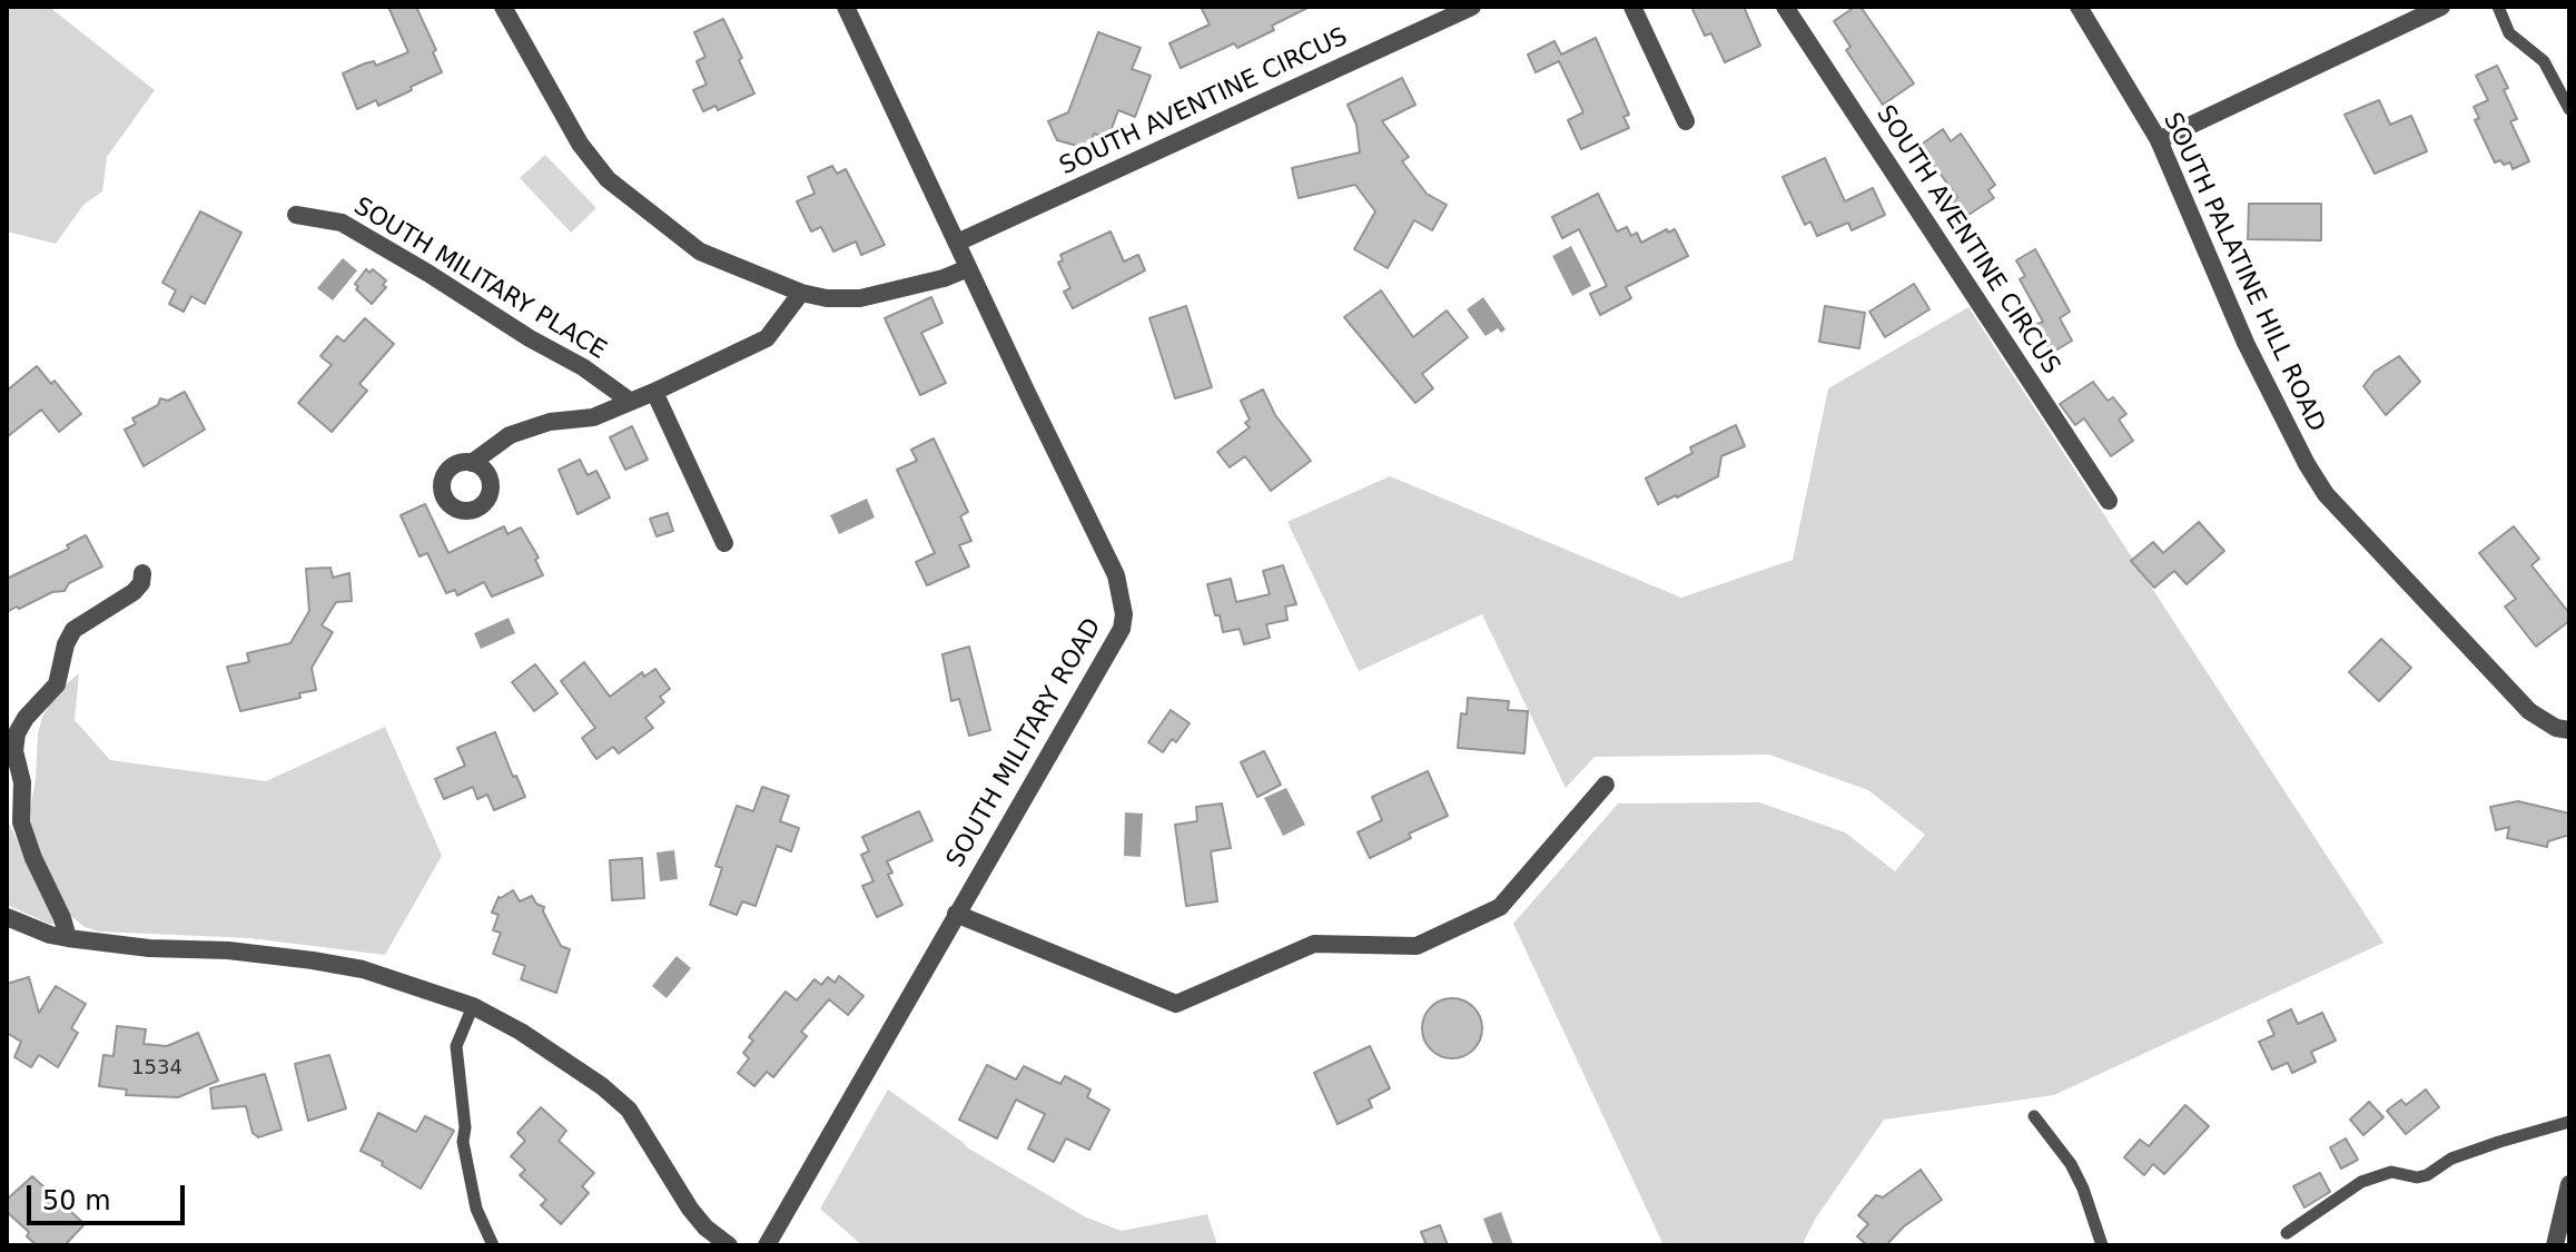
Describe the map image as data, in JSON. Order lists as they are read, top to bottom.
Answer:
{
  "streets": {
    "street": [
      "SOUTH AVENTINE CIRCUS",
      "SOUTH PALATINE HILL ROAD",
      "SOUTH MILITARY PLACE",
      "SOUTH MILITARY ROAD"
    ]
  },
  "crossings": [
    ["SOUTH AVENTINE CIRCUS", "SOUTH MILITARY ROAD"]
  ],
  "house_numbers": ["1534"],
  "scale_bar": "50 m"
}
